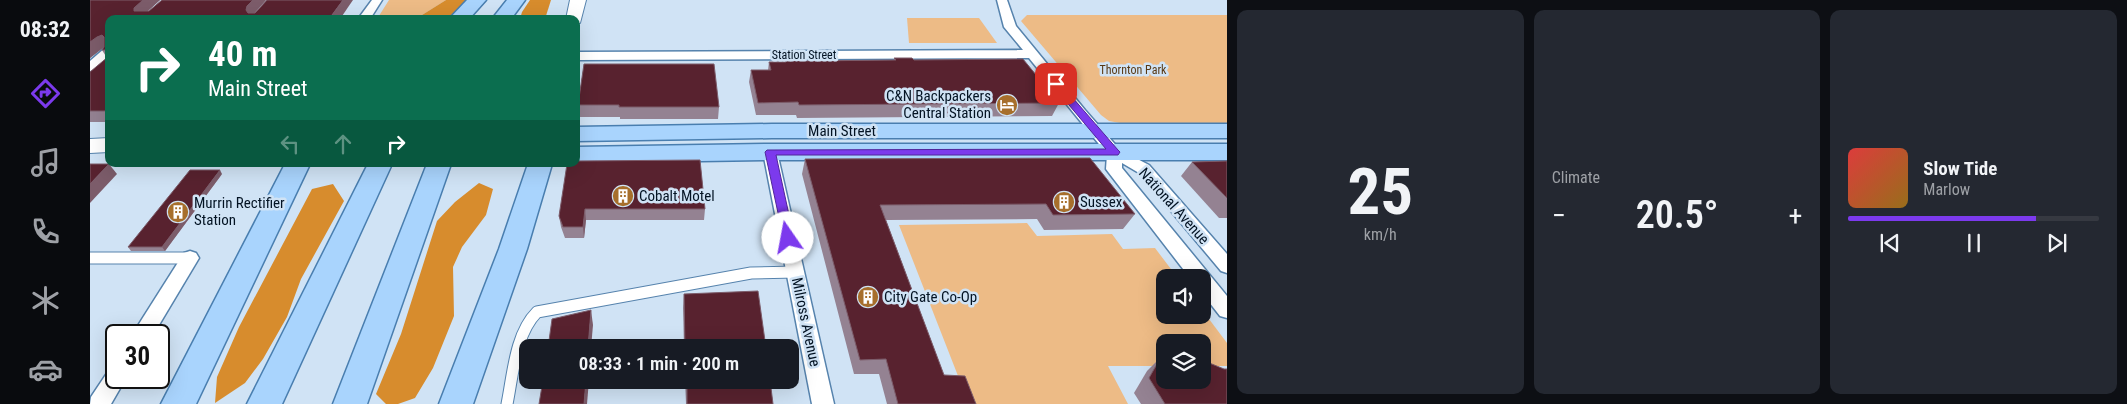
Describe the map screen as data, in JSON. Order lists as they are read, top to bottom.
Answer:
{
  "streets": {
    "main road": ["Main Street"],
    "street": ["Station Street", "National Avenue", "Milross Avenue"]
  },
  "crossings": [
    ["Station Street", "National Avenue"],
    ["Main Street", "National Avenue"],
    ["Main Street", "Milross Avenue"]
  ],
  "parks": ["Thornton Park"],
  "places": {
    "hotel": ["C&N Backpackers Central Station"],
    "building": [
      "Cobalt Motel",
      "Sussex",
      "Murrin Rectifier Station",
      "City Gate Co-Op"
    ]
  },
  "page": {
    "tabs": "08:32",
    "tile": [
      ["25", "km/h"],
      "Climate"
    ],
    "turn": ["40 m", "Main Street"],
    "song": ["Slow Tide", "Marlow"],
    "heat": ["−", "20.5°", "+"],
    "limit": "30",
    "trip": "08:33 · 1 min · 200 m"
  }
}
